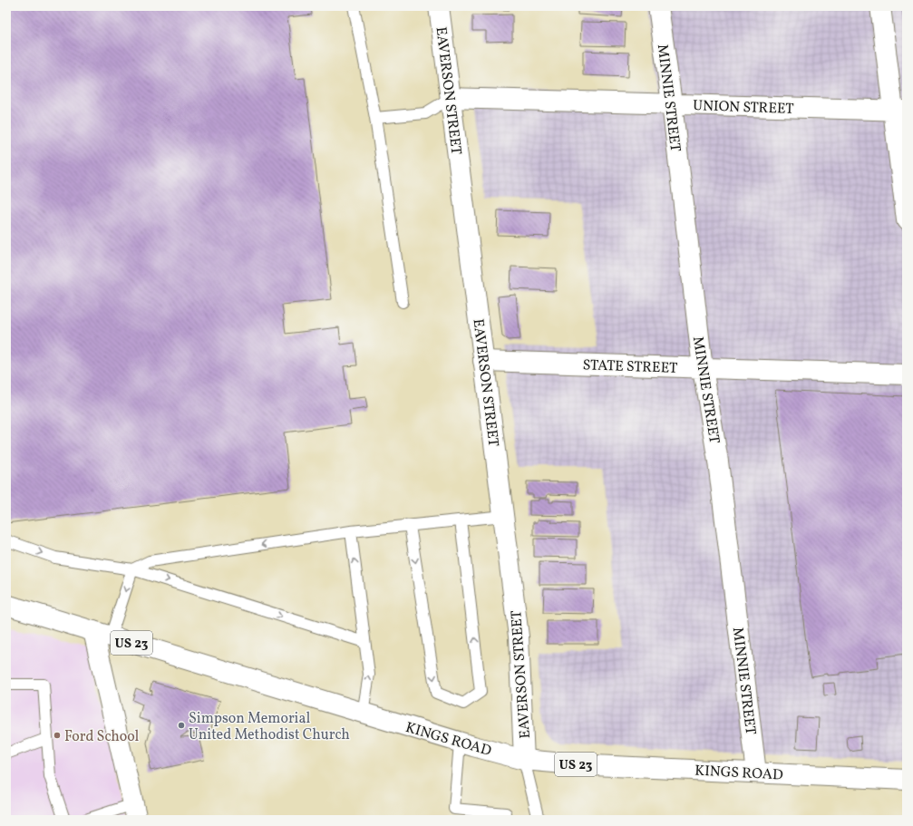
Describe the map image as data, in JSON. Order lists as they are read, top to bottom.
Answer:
{
  "streets": {
    "street": [
      "EAVERSON STREET",
      "MINNIE STREET",
      "UNION STREET",
      "STATE STREET",
      "US 23",
      "KINGS ROAD"
    ]
  },
  "crossings": [
    ["EAVERSON STREET", "UNION STREET"],
    ["EAVERSON STREET", "STATE STREET"],
    ["EAVERSON STREET", "KINGS ROAD"],
    ["MINNIE STREET", "UNION STREET"],
    ["MINNIE STREET", "STATE STREET"],
    ["MINNIE STREET", "KINGS ROAD"]
  ],
  "places": ["Simpson Memorial United Methodist Church", "Ford School"]
}
